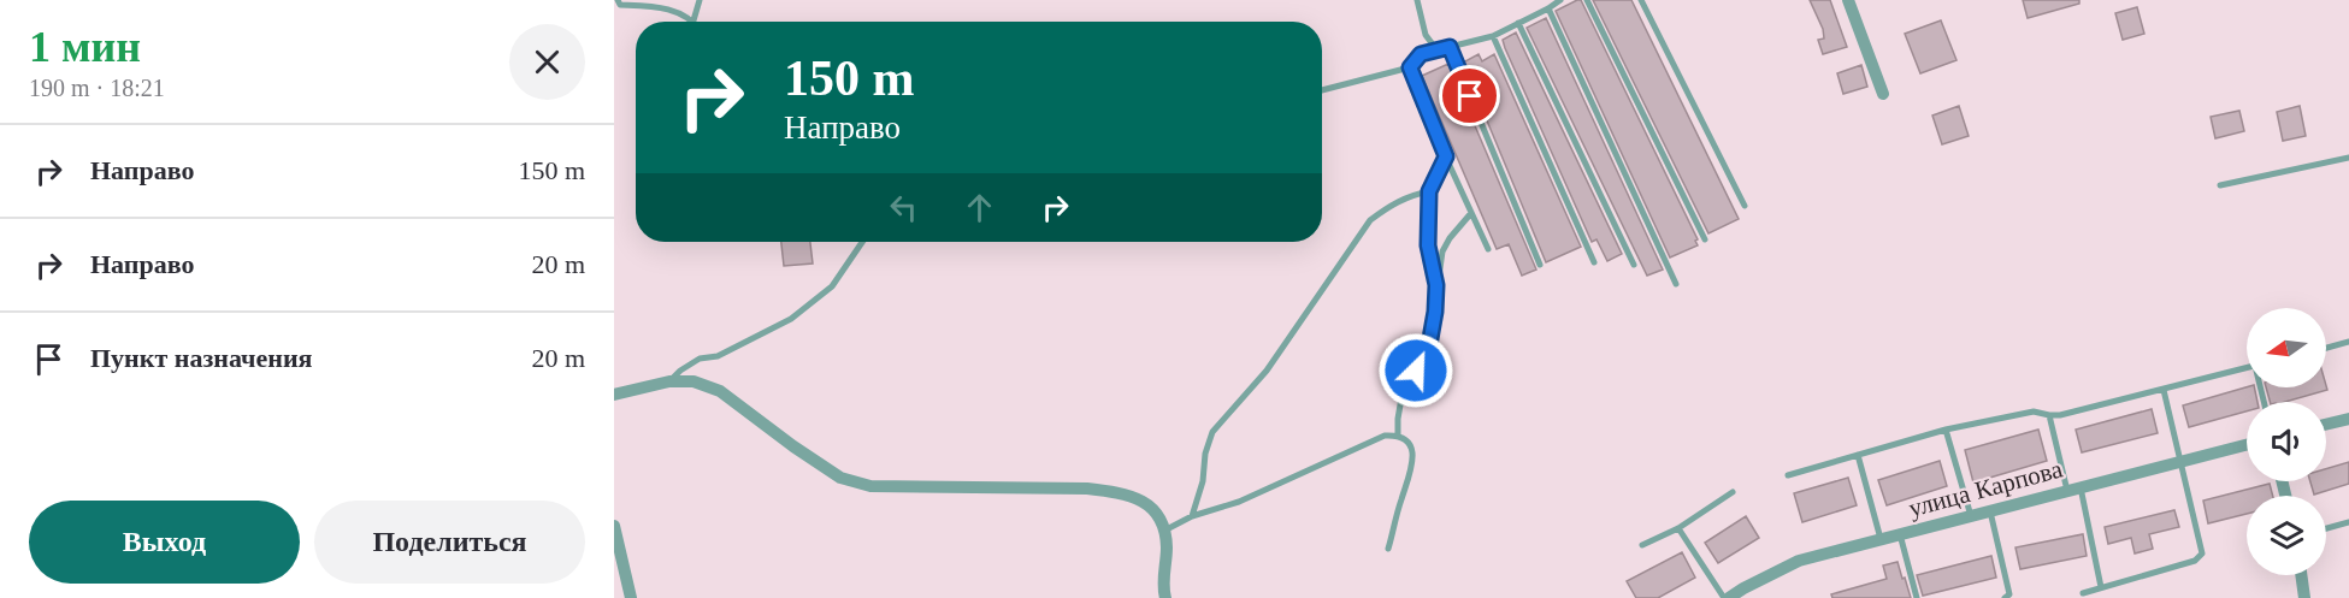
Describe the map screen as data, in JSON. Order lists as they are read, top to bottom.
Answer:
{
  "streets": {
    "street": ["улица Карпова"]
  },
  "north": "left",
  "page": {
    "heading": ["1 мин", "190 m · 18:21"],
    "turn": ["150 m", "Направо"],
    "list": [
      {
        "name": "Направо",
        "value": "150 m"
      },
      {
        "name": "Направо",
        "value": "20 m"
      },
      {
        "name": "Пункт назначения",
        "value": "20 m"
      }
    ],
    "buttons": ["Выход", "Поделиться"]
  }
}
